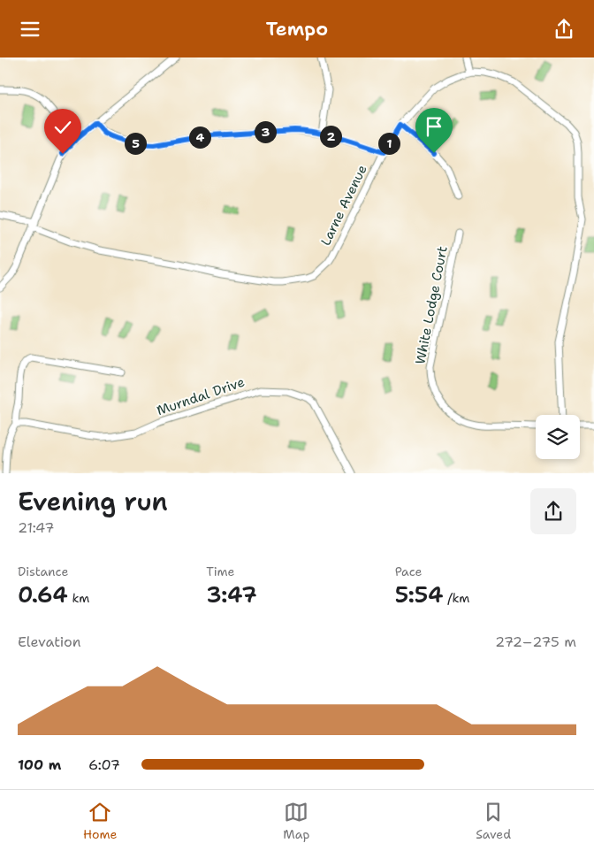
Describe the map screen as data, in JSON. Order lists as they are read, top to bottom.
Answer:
{
  "streets": {
    "street": ["Larne Avenue", "White Lodge Court", "Murndal Drive"]
  },
  "page": {
    "header": "Tempo",
    "pins": [
      "3",
      "2",
      "4",
      "1",
      "5"
    ],
    "heading": ["Evening run", "21:47"],
    "stats": [
      ["Distance", "0.64 km"],
      ["Time", "3:47"],
      ["Pace", "5:54 /km"]
    ],
    "chart": ["Elevation", "272–275 m"],
    "list": [
      {
        "name": "100 m",
        "note": "6:07"
      }
    ],
    "tabs": ["Home", "Map", "Saved"]
  }
}
